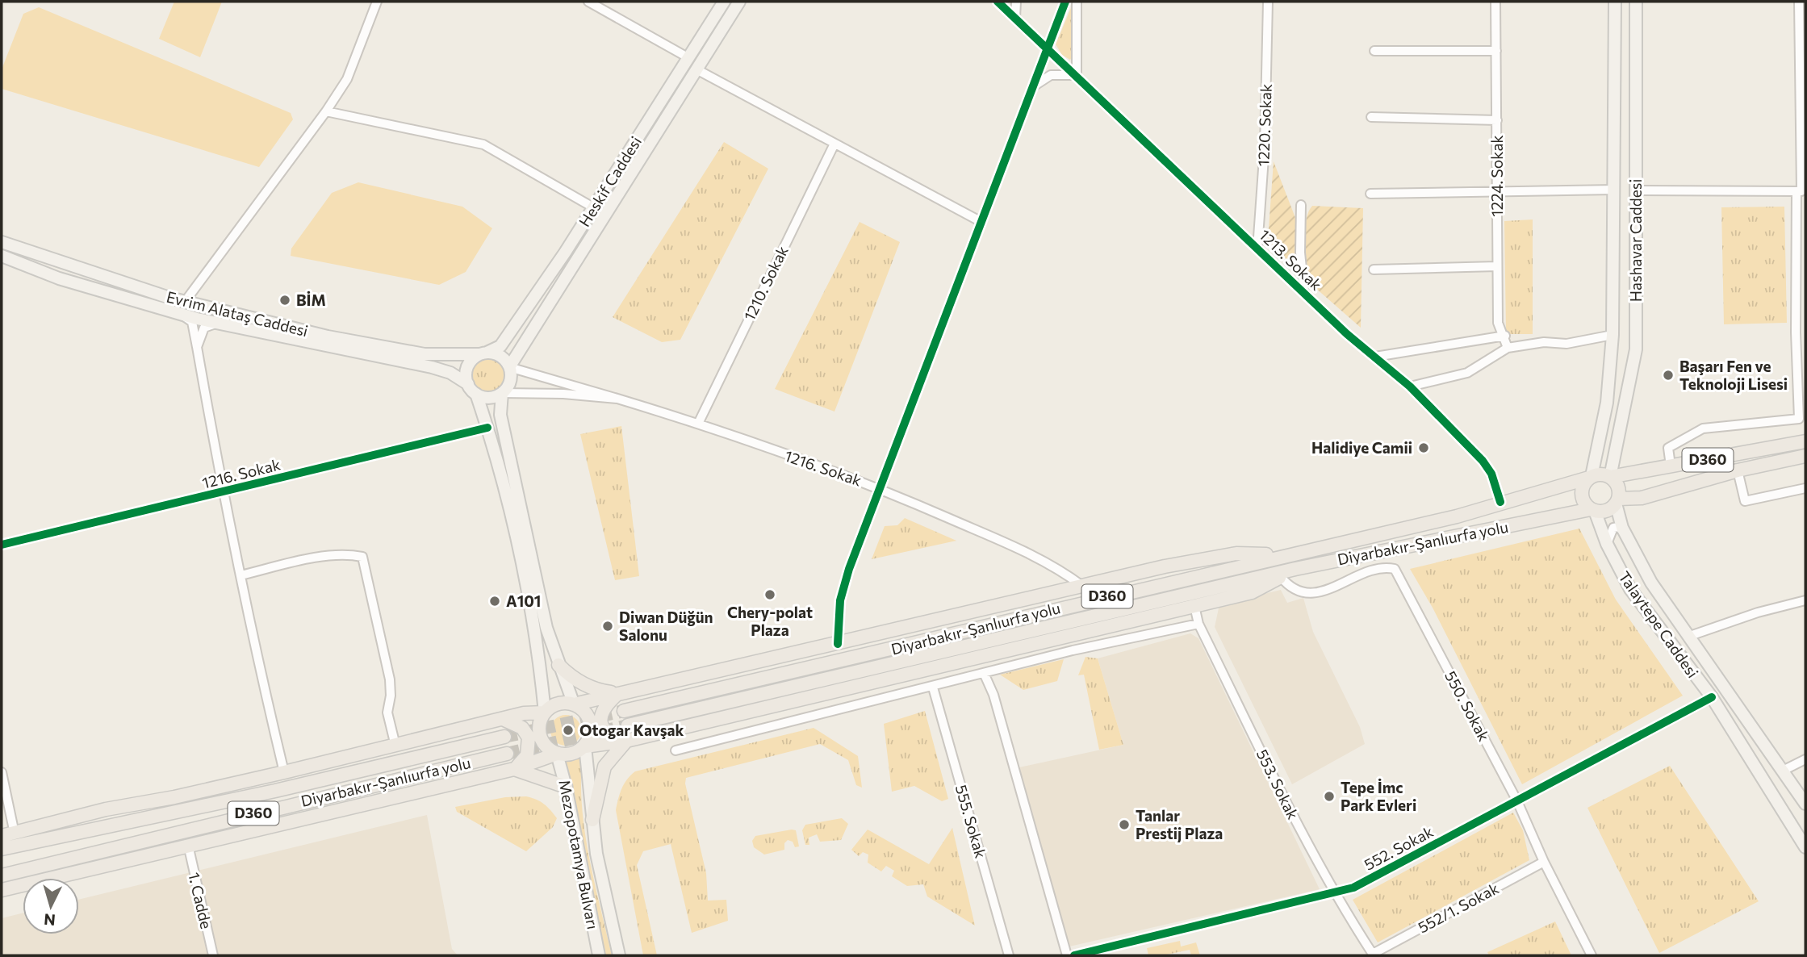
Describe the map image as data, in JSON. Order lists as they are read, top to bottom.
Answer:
{
  "streets": {
    "highway": ["D360", "Diyarbakır-Şanlıurfa yolu"],
    "main road": [
      "Heskif Caddesi",
      "Hashavar Caddesi",
      "Evrim Alataş Caddesi",
      "Talaytepe Caddesi",
      "Mezopotamya Bulvarı"
    ],
    "street": [
      "1220. Sokak",
      "1224. Sokak",
      "1213. Sokak",
      "1210. Sokak",
      "1216. Sokak",
      "550. Sokak",
      "553. Sokak",
      "555. Sokak",
      "552. Sokak",
      "1. Cadde",
      "552/1. Sokak"
    ]
  },
  "crossings": [
    ["1220. Sokak", "1213. Sokak"],
    ["Heskif Caddesi", "Evrim Alataş Caddesi"],
    ["Hashavar Caddesi", "D360"],
    ["Hashavar Caddesi", "Diyarbakır-Şanlıurfa yolu"],
    ["Hashavar Caddesi", "Talaytepe Caddesi"],
    ["1213. Sokak", "Diyarbakır-Şanlıurfa yolu"],
    ["1210. Sokak", "1216. Sokak"],
    ["D360", "Diyarbakır-Şanlıurfa yolu"],
    ["D360", "Talaytepe Caddesi"],
    ["Diyarbakır-Şanlıurfa yolu", "Talaytepe Caddesi"],
    ["Talaytepe Caddesi", "552. Sokak"],
    ["550. Sokak", "552. Sokak"],
    ["550. Sokak", "552/1. Sokak"],
    ["553. Sokak", "552. Sokak"],
    ["553. Sokak", "552/1. Sokak"]
  ],
  "places": [
    "BİM",
    "Başarı Fen ve Teknoloji Lisesi",
    "Halidiye Camii",
    "Chery-polat Plaza",
    "A101",
    "Diwan Düğün Salonu",
    "Otogar Kavşak",
    "Tepe İmc Park Evleri",
    "Tanlar Prestij Plaza"
  ],
  "north": "bottom"
}
